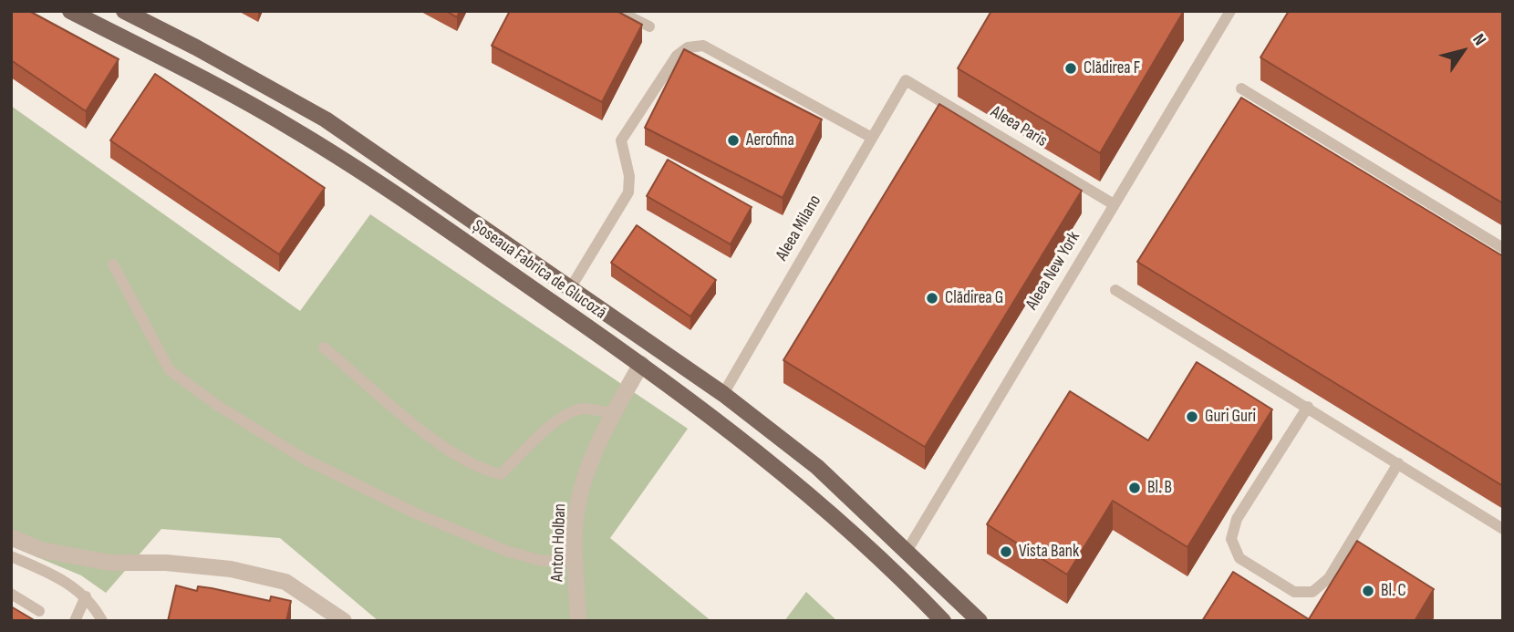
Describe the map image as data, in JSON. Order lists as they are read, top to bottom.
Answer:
{
  "streets": {
    "main road": ["Șoseaua Fabrica de Glucoză"],
    "street": ["Anton Holban"],
    "lane": ["Aleea Paris", "Aleea Milano", "Aleea New York"]
  },
  "crossings": [
    ["Aleea Paris", "Aleea Milano"],
    ["Aleea Paris", "Aleea New York"],
    ["Aleea Milano", "Șoseaua Fabrica de Glucoză"],
    ["Șoseaua Fabrica de Glucoză", "Aleea New York"],
    ["Șoseaua Fabrica de Glucoză", "Anton Holban"]
  ],
  "places": [
    "Clădirea F",
    "Aerofina",
    "Clădirea G",
    "Guri Guri",
    "Bl. B",
    "Vista Bank",
    "Bl. C"
  ],
  "north": "top right"
}
